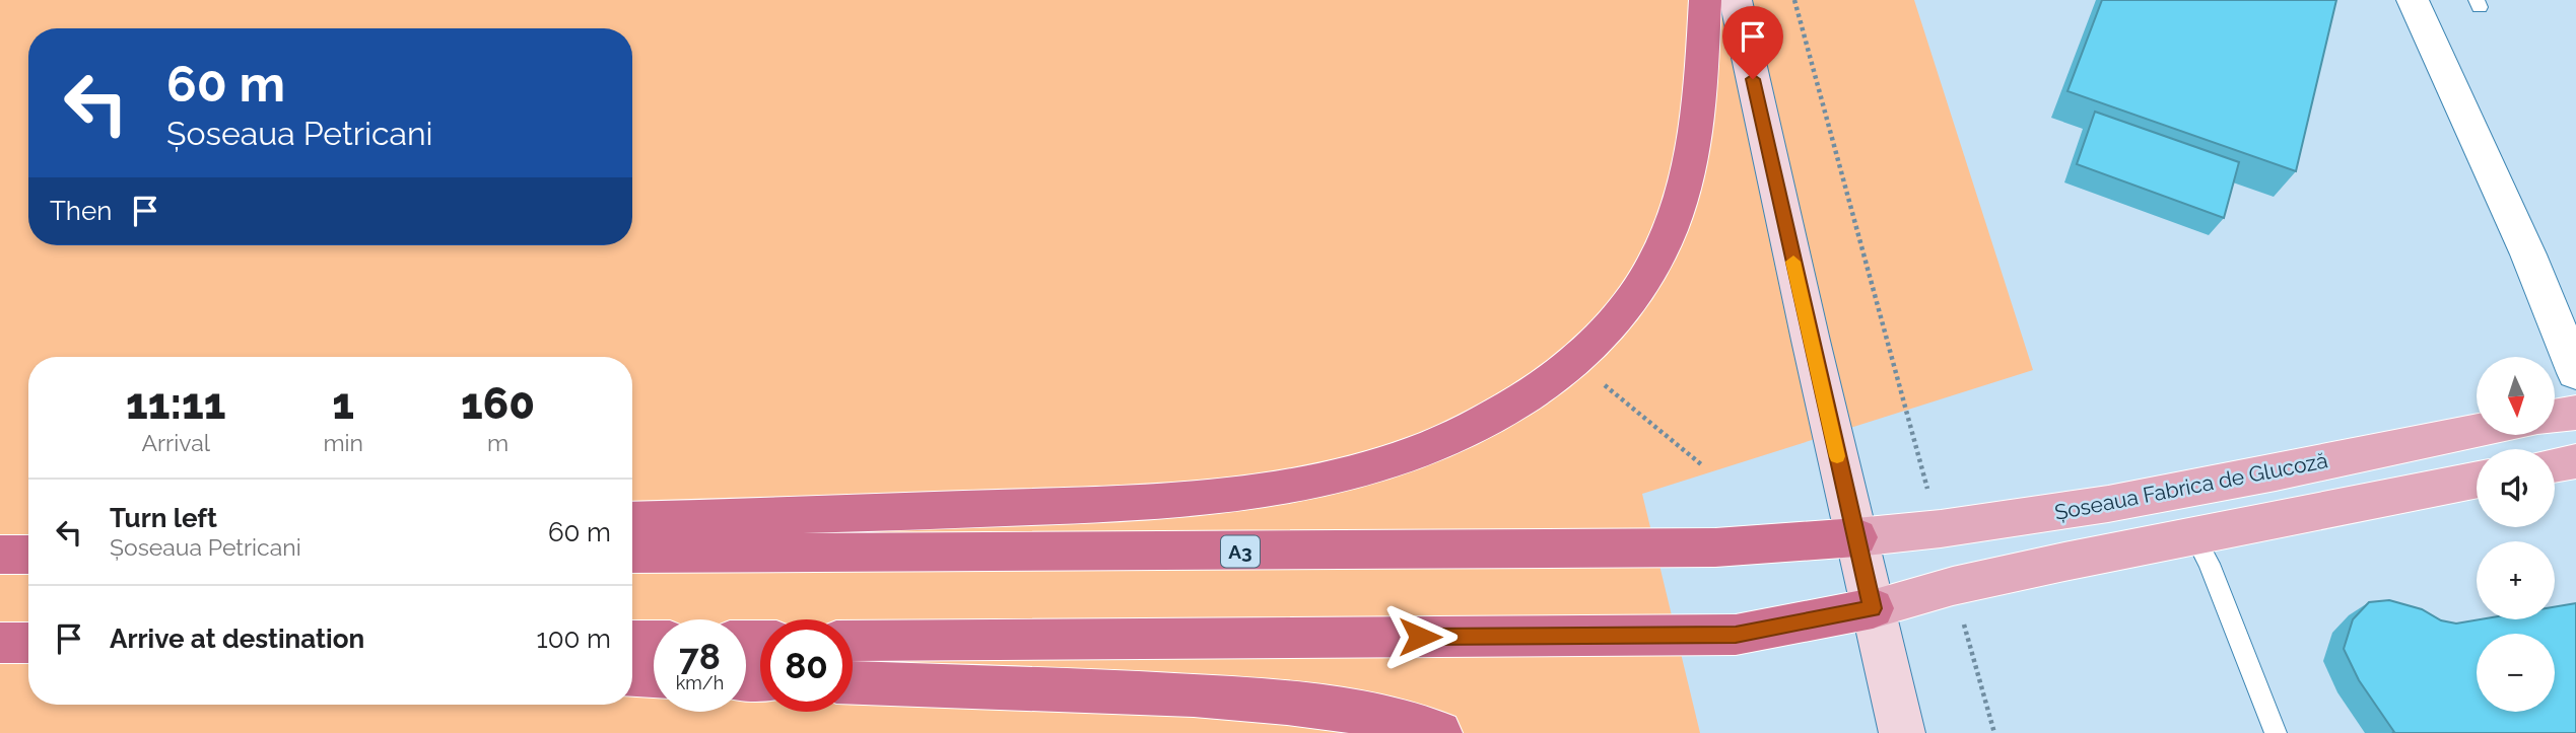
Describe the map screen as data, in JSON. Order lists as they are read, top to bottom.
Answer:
{
  "streets": {
    "highway": ["A3"],
    "main road": ["Șoseaua Fabrica de Glucoză"]
  },
  "crossings": [
    ["Șoseaua Fabrica de Glucoză", "A3"]
  ],
  "north": "bottom",
  "page": {
    "turn": ["60 m", "Șoseaua Petricani"],
    "then": "Then",
    "map_buttons": ["+", "−"],
    "eta": [
      "11:11",
      "Arrival",
      "1",
      "min",
      "160",
      "m"
    ],
    "list": [
      {
        "name": "Turn left",
        "note": "Șoseaua Petricani",
        "value": "60 m"
      },
      {
        "name": "Arrive at destination",
        "value": "100 m"
      }
    ],
    "speed": "78 km/h",
    "limit": "80"
  }
}
